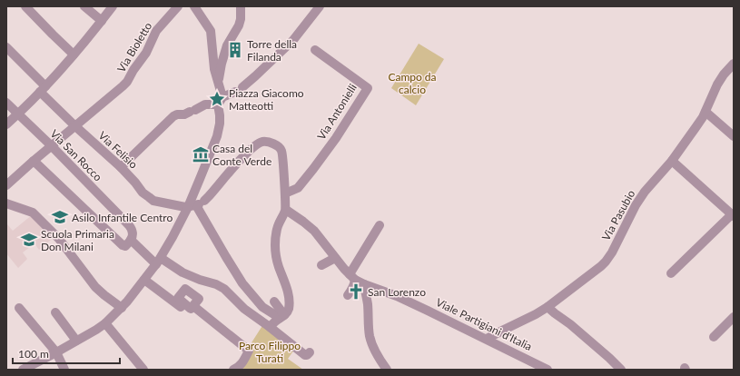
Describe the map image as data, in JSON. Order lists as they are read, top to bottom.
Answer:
{
  "streets": {
    "street": [
      "Via Bioletto",
      "Via Antonielli",
      "Via Felisio",
      "Via San Rocco",
      "Via Pasubio",
      "Viale Partigiani d'Italia"
    ]
  },
  "crossings": [
    ["Via Bioletto", "Via Felisio"],
    ["Via Bioletto", "Via San Rocco"],
    ["Via Pasubio", "Viale Partigiani d'Italia"]
  ],
  "parks": ["Campo da calcio", "Parco Filippo Turati"],
  "places": {
    "building": ["Torre della Filanda"],
    "place": ["Piazza Giacomo Matteotti"],
    "museum": ["Casa del Conte Verde"],
    "school or university": ["Asilo Infantile Centro", "Scuola Primaria Don Milani"],
    "church": ["San Lorenzo"]
  },
  "scale_bar": "100 m"
}
